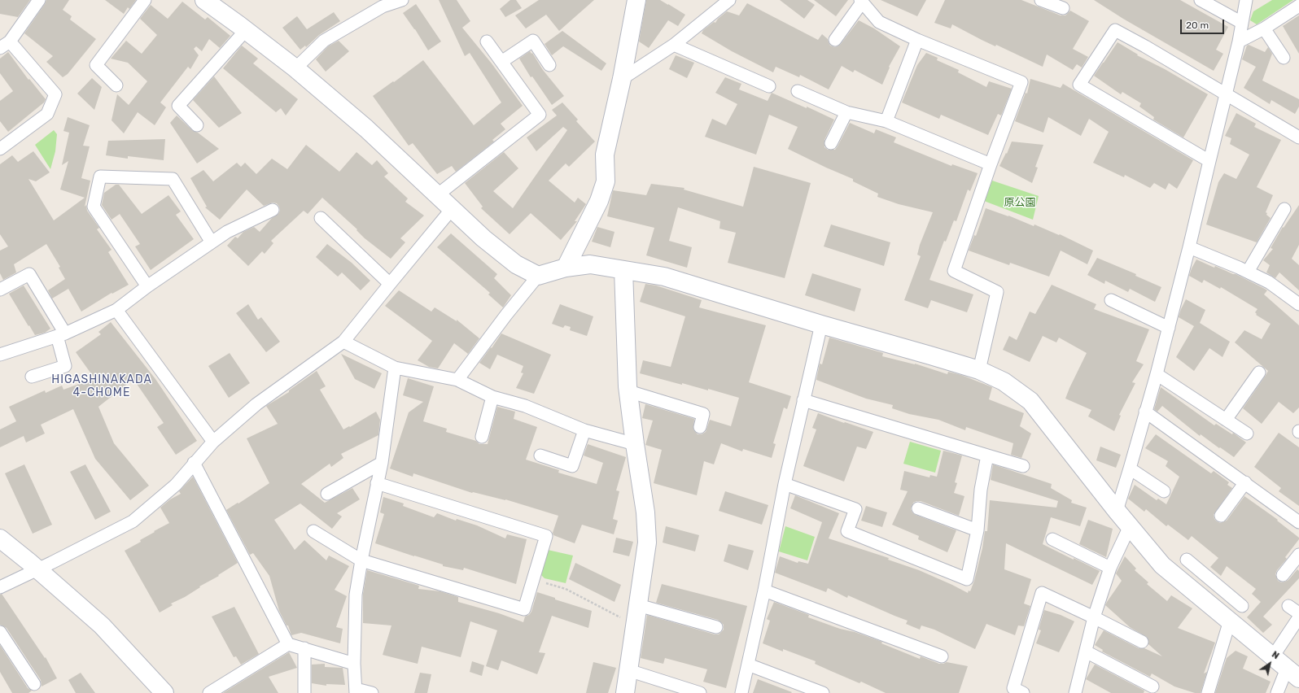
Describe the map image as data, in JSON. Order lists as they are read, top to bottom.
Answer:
{
  "districts": ["HIGASHINAKADA 4-CHOME"],
  "parks": ["原公園"],
  "scale_bar": "20 m",
  "north": "top right"
}
